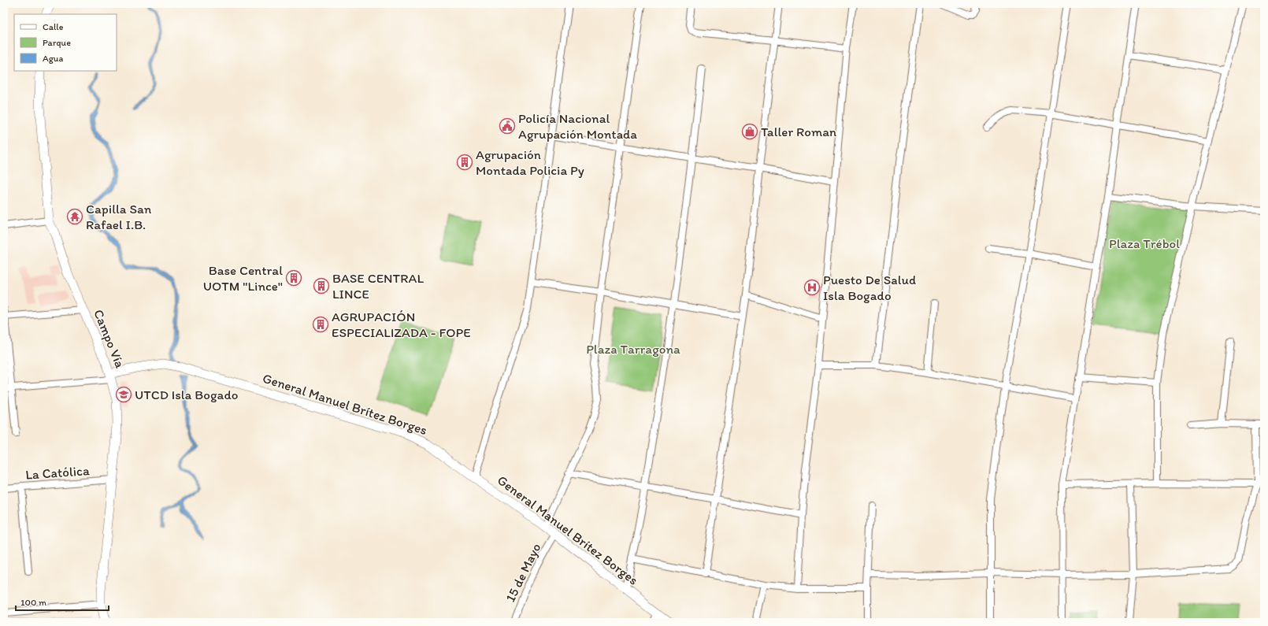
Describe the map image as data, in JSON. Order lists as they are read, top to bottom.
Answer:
{
  "streets": {
    "street": [
      "Campo Vía",
      "General Manuel Brítez Borges",
      "La Católica",
      "15 de Mayo"
    ]
  },
  "crossings": [
    ["Campo Vía", "General Manuel Brítez Borges"],
    ["Campo Vía", "La Católica"],
    ["General Manuel Brítez Borges", "15 de Mayo"]
  ],
  "parks": ["Plaza Trébol", "Plaza Tarragona"],
  "places": {
    "public building": ["Policía Nacional Agrupación Montada"],
    "shop": ["Taller Roman"],
    "building": [
      "Agrupación Montada Policia Py",
      "Base Central UOTM \"Lince\"",
      "BASE CENTRAL LINCE",
      "AGRUPACIÓN ESPECIALIZADA - FOPE"
    ],
    "temple": ["Capilla San Rafael I.B."],
    "hospital": ["Puesto De Salud Isla Bogado"],
    "school or university": ["UTCD Isla Bogado"]
  },
  "legend": ["Calle", "Parque", "Agua"],
  "scale_bar": "100 m"
}
